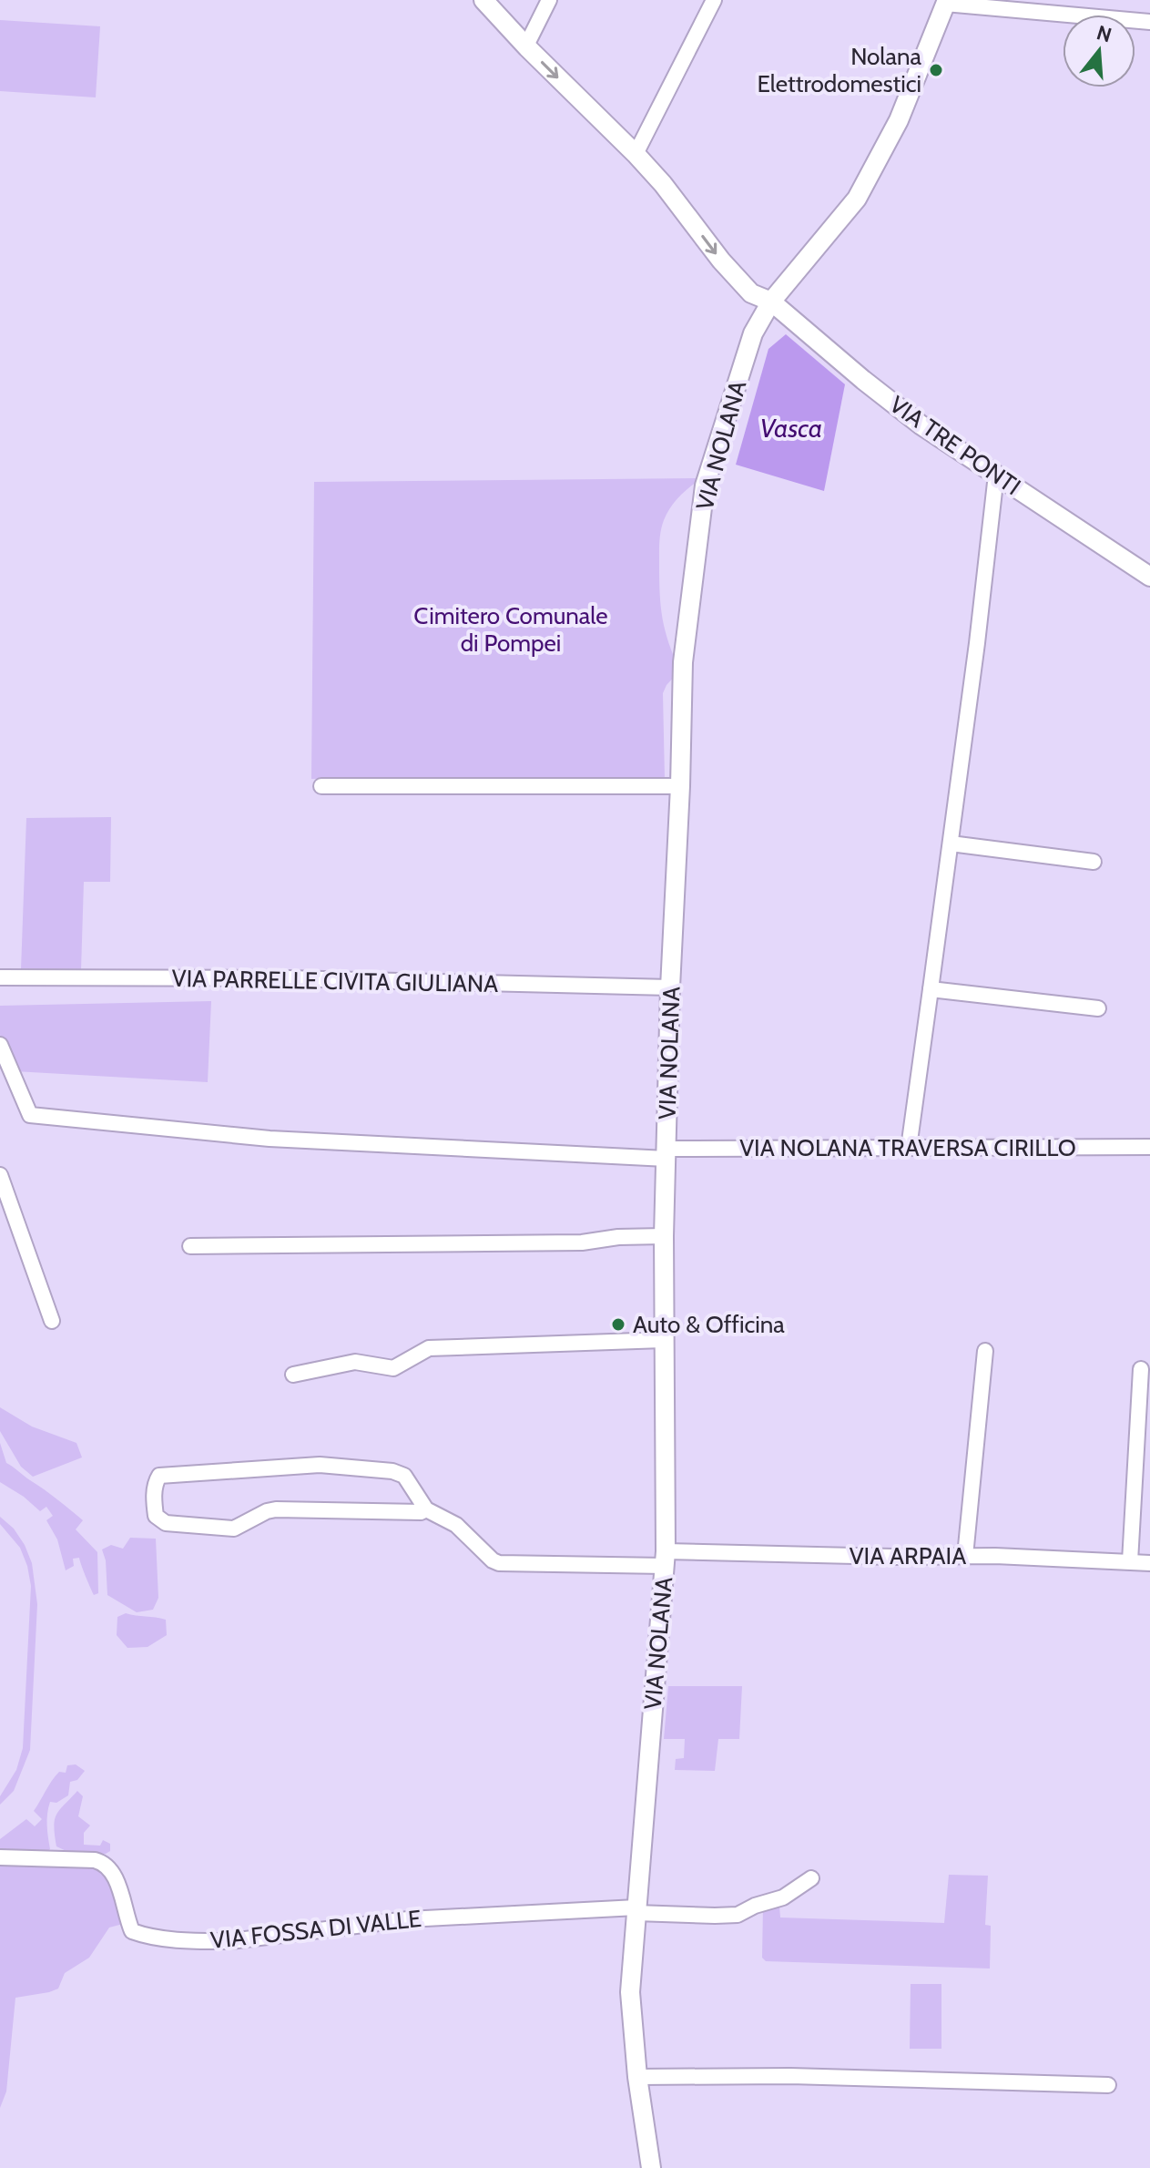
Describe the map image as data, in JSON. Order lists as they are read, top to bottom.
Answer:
{
  "streets": {
    "street": [
      "VIA NOLANA",
      "VIA TRE PONTI",
      "VIA PARRELLE CIVITA GIULIANA",
      "VIA NOLANA TRAVERSA CIRILLO",
      "VIA ARPAIA",
      "VIA FOSSA DI VALLE"
    ]
  },
  "crossings": [
    ["VIA NOLANA", "VIA TRE PONTI"],
    ["VIA NOLANA", "VIA PARRELLE CIVITA GIULIANA"],
    ["VIA NOLANA", "VIA NOLANA TRAVERSA CIRILLO"],
    ["VIA NOLANA", "VIA ARPAIA"],
    ["VIA NOLANA", "VIA FOSSA DI VALLE"]
  ],
  "one_way": ["VIA TRE PONTI"],
  "water": ["Vasca"],
  "parks": ["Cimitero Comunale di Pompei"],
  "places": ["Nolana Elettrodomestici", "Auto & Officina"],
  "north": "top"
}
